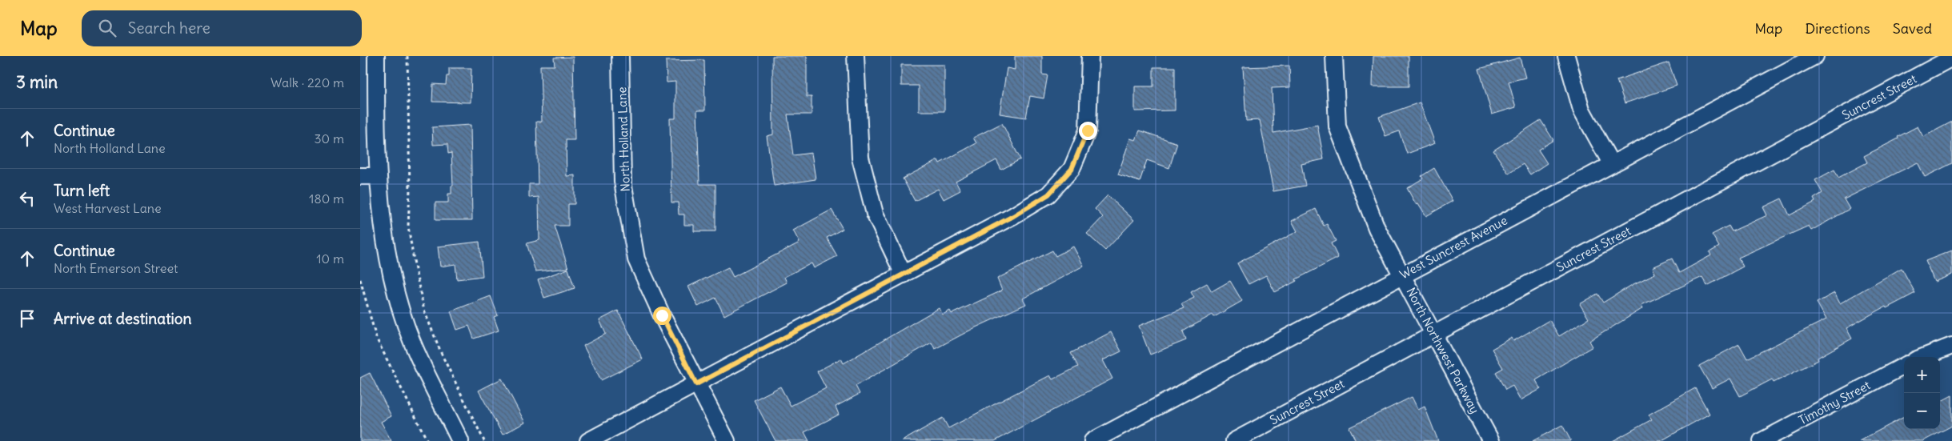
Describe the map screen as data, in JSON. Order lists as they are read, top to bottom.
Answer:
{
  "streets": {
    "street": [
      "Suncrest Street",
      "North Holland Lane",
      "West Suncrest Avenue",
      "North Northwest Parkway",
      "Timothy Street"
    ]
  },
  "crossings": [
    ["Suncrest Street", "North Northwest Parkway"],
    ["West Suncrest Avenue", "North Northwest Parkway"]
  ],
  "page": {
    "header": "Map",
    "search": "Search here",
    "nav": ["Map", "Directions", "Saved"],
    "heading": ["3 min", "Walk · 220 m"],
    "list": [
      ["Continue", "North Holland Lane", "30 m"],
      ["Turn left", "West Harvest Lane", "180 m"],
      ["Continue", "North Emerson Street", "10 m"],
      "Arrive at destination"
    ],
    "map_buttons": ["+", "−"]
  }
}
